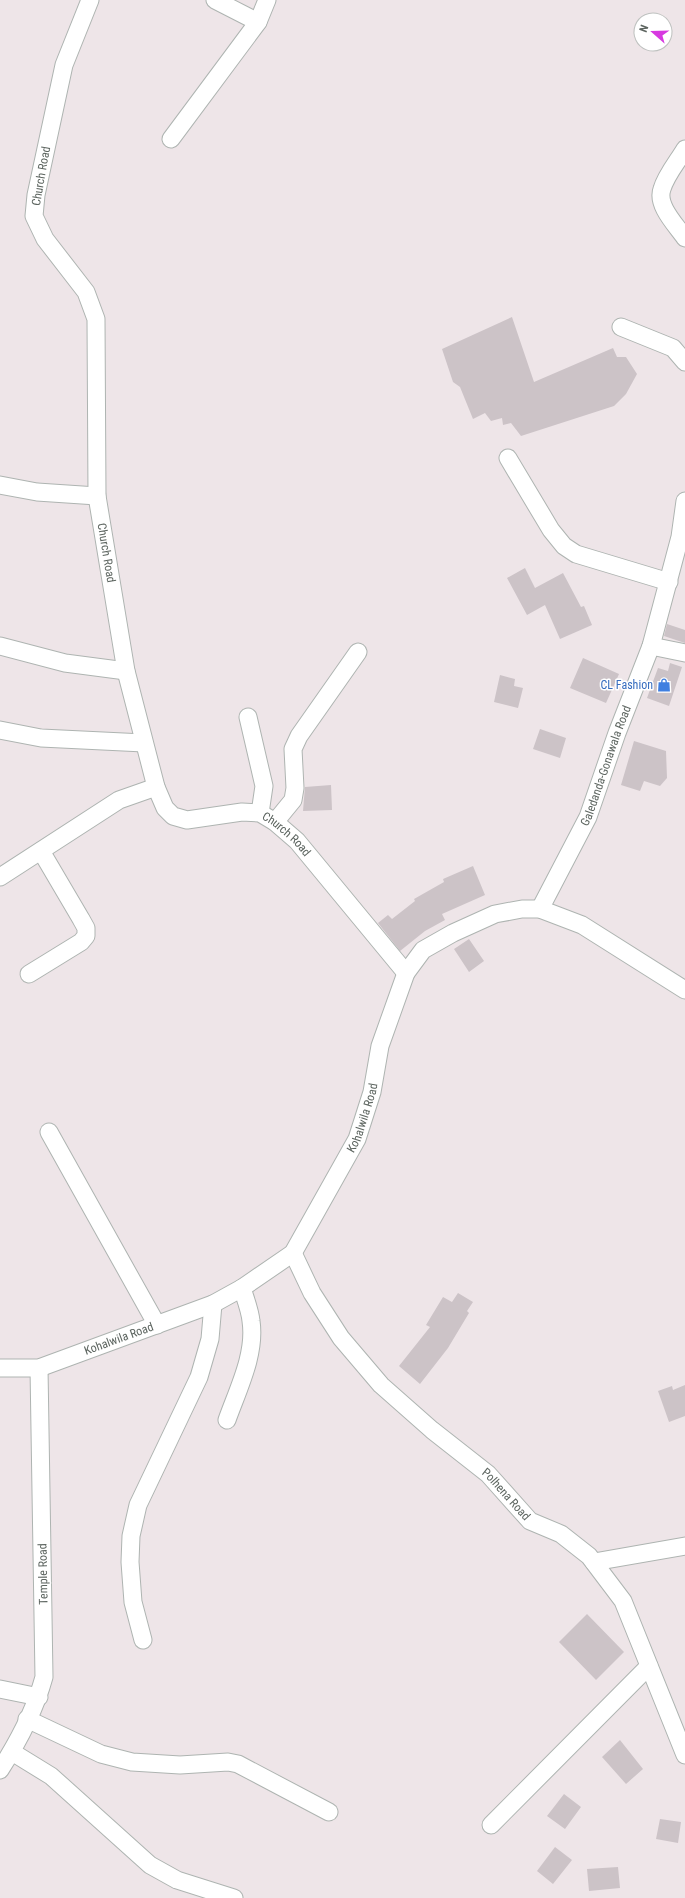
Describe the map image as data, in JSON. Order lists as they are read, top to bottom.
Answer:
{
  "streets": {
    "street": [
      "Church Road",
      "Galedanda-Gonawala Road",
      "Kohalwila Road",
      "Polhena Road",
      "Temple Road"
    ]
  },
  "crossings": [
    ["Church Road", "Kohalwila Road"],
    ["Galedanda-Gonawala Road", "Kohalwila Road"],
    ["Kohalwila Road", "Polhena Road"],
    ["Kohalwila Road", "Temple Road"]
  ],
  "places": {
    "shop": ["CL Fashion"]
  },
  "north": "left"
}
